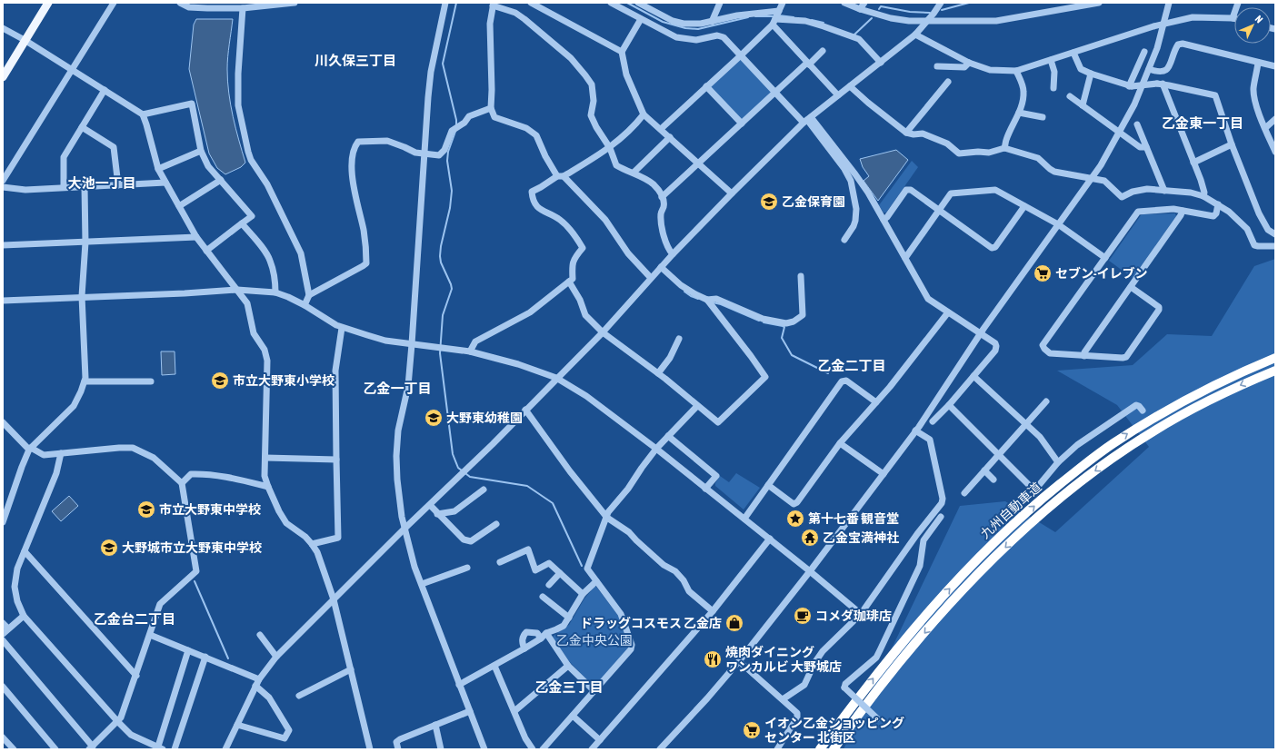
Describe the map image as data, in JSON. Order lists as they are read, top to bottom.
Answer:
{
  "streets": {
    "highway": ["九州自動車道"]
  },
  "districts": [
    "川久保三丁目",
    "乙金東一丁目",
    "大池一丁目",
    "乙金二丁目",
    "乙金一丁目",
    "乙金台二丁目",
    "乙金三丁目"
  ],
  "parks": ["乙金中央公園"],
  "places": {
    "school or university": [
      "乙金保育園",
      "市立大野東小学校",
      "大野東幼稚園",
      "市立大野東中学校",
      "大野城市立大野東中学校"
    ],
    "supermarket": ["セブン-イレブン", "イオン乙金ショッピング センター 北街区"],
    "place": ["第十七番 観音堂"],
    "temple": ["乙金宝満神社"],
    "cafe": ["コメダ珈琲店"],
    "shop": ["ドラッグコスモス 乙金店"],
    "restaurant": ["焼肉ダイニング ワンカルビ 大野城店"]
  },
  "north": "top right"
}
